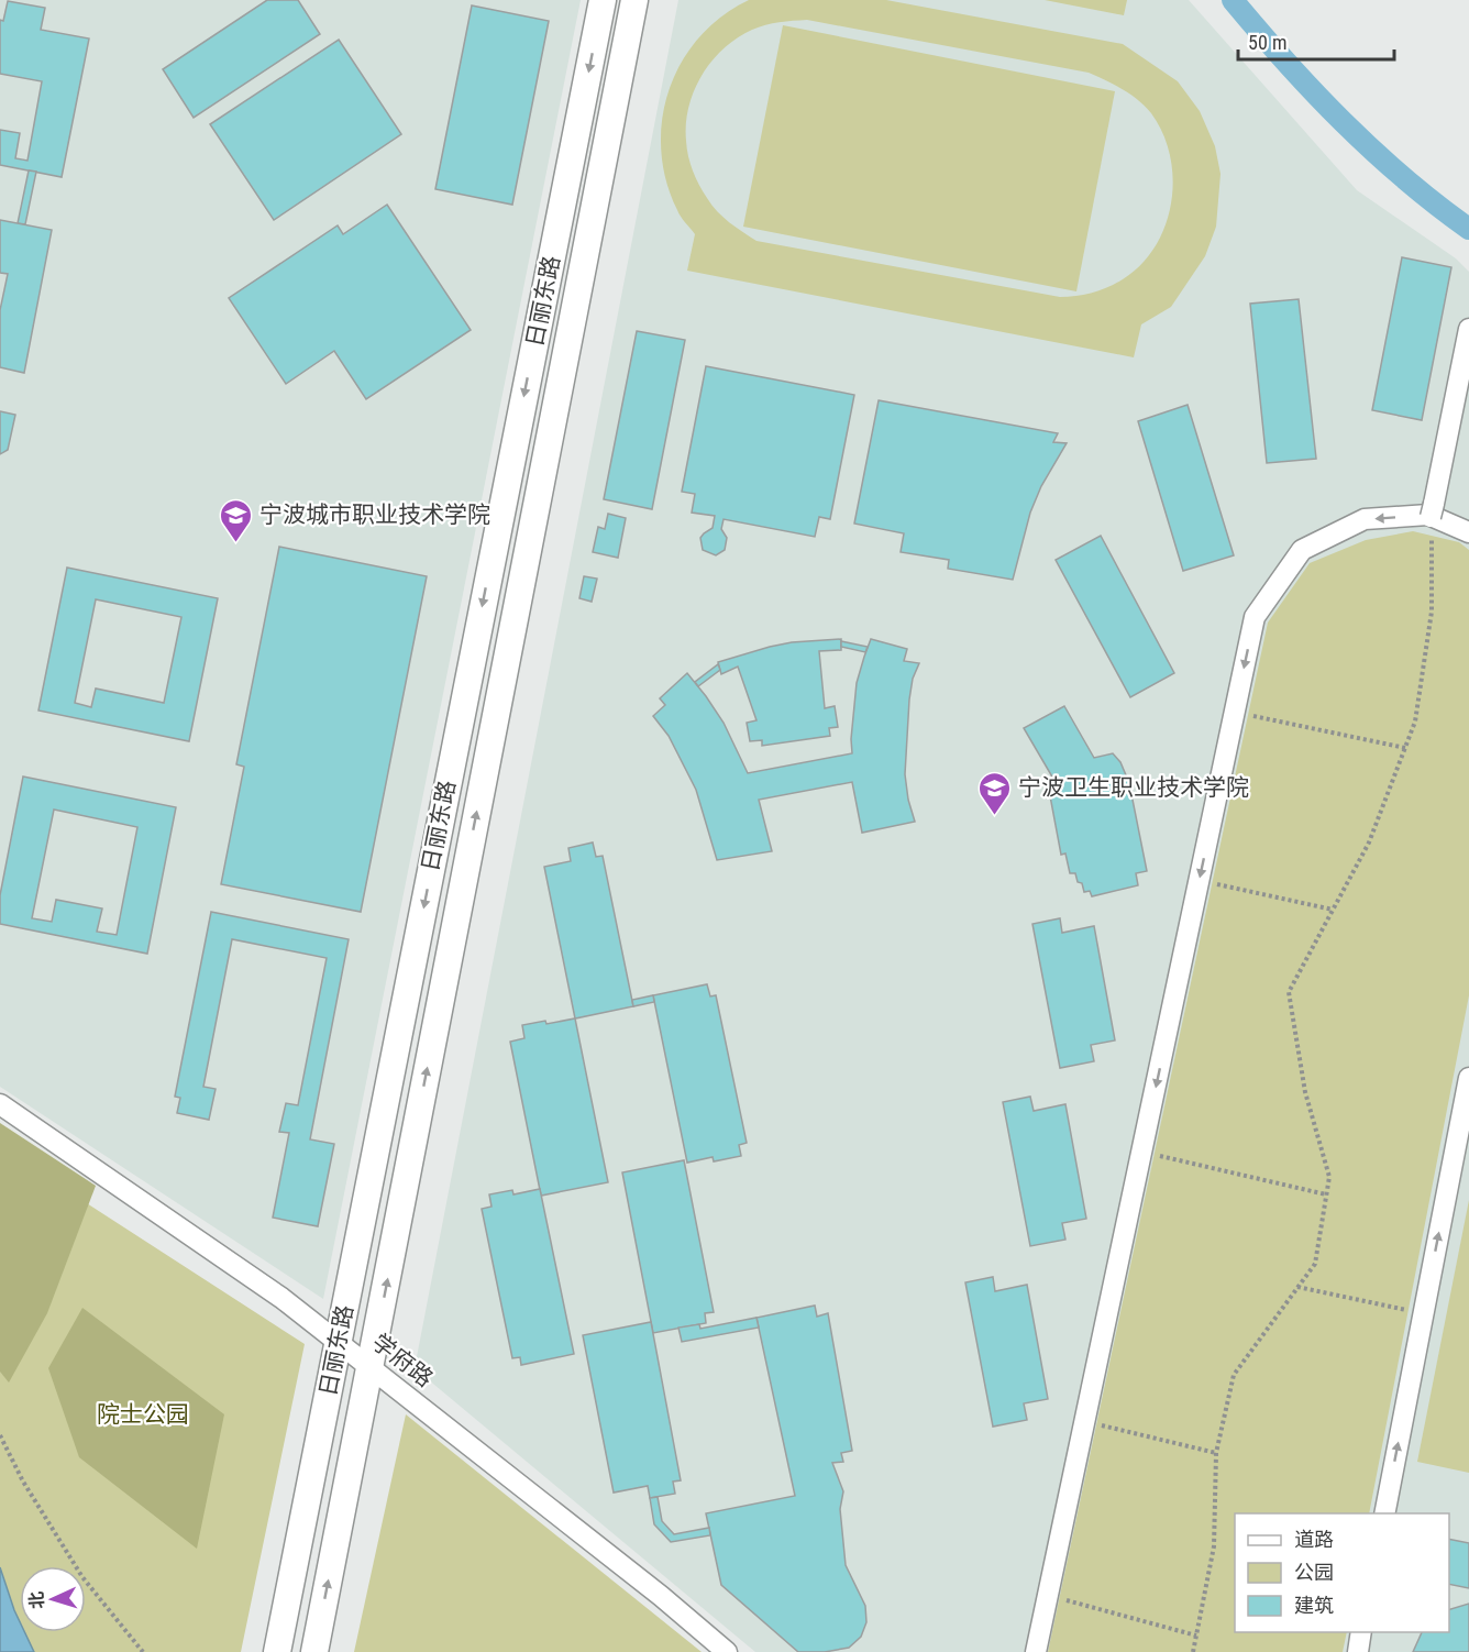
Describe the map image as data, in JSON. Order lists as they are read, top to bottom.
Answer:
{
  "streets": {
    "main road": ["日丽东路"],
    "street": ["学府路"]
  },
  "crossings": [
    ["日丽东路", "学府路"]
  ],
  "parks": ["院士公园"],
  "places": {
    "school or university": ["宁波城市职业技术学院", "宁波卫生职业技术学院"]
  },
  "legend": ["道路", "公园", "建筑"],
  "scale_bar": "50 m",
  "north": "left"
}
